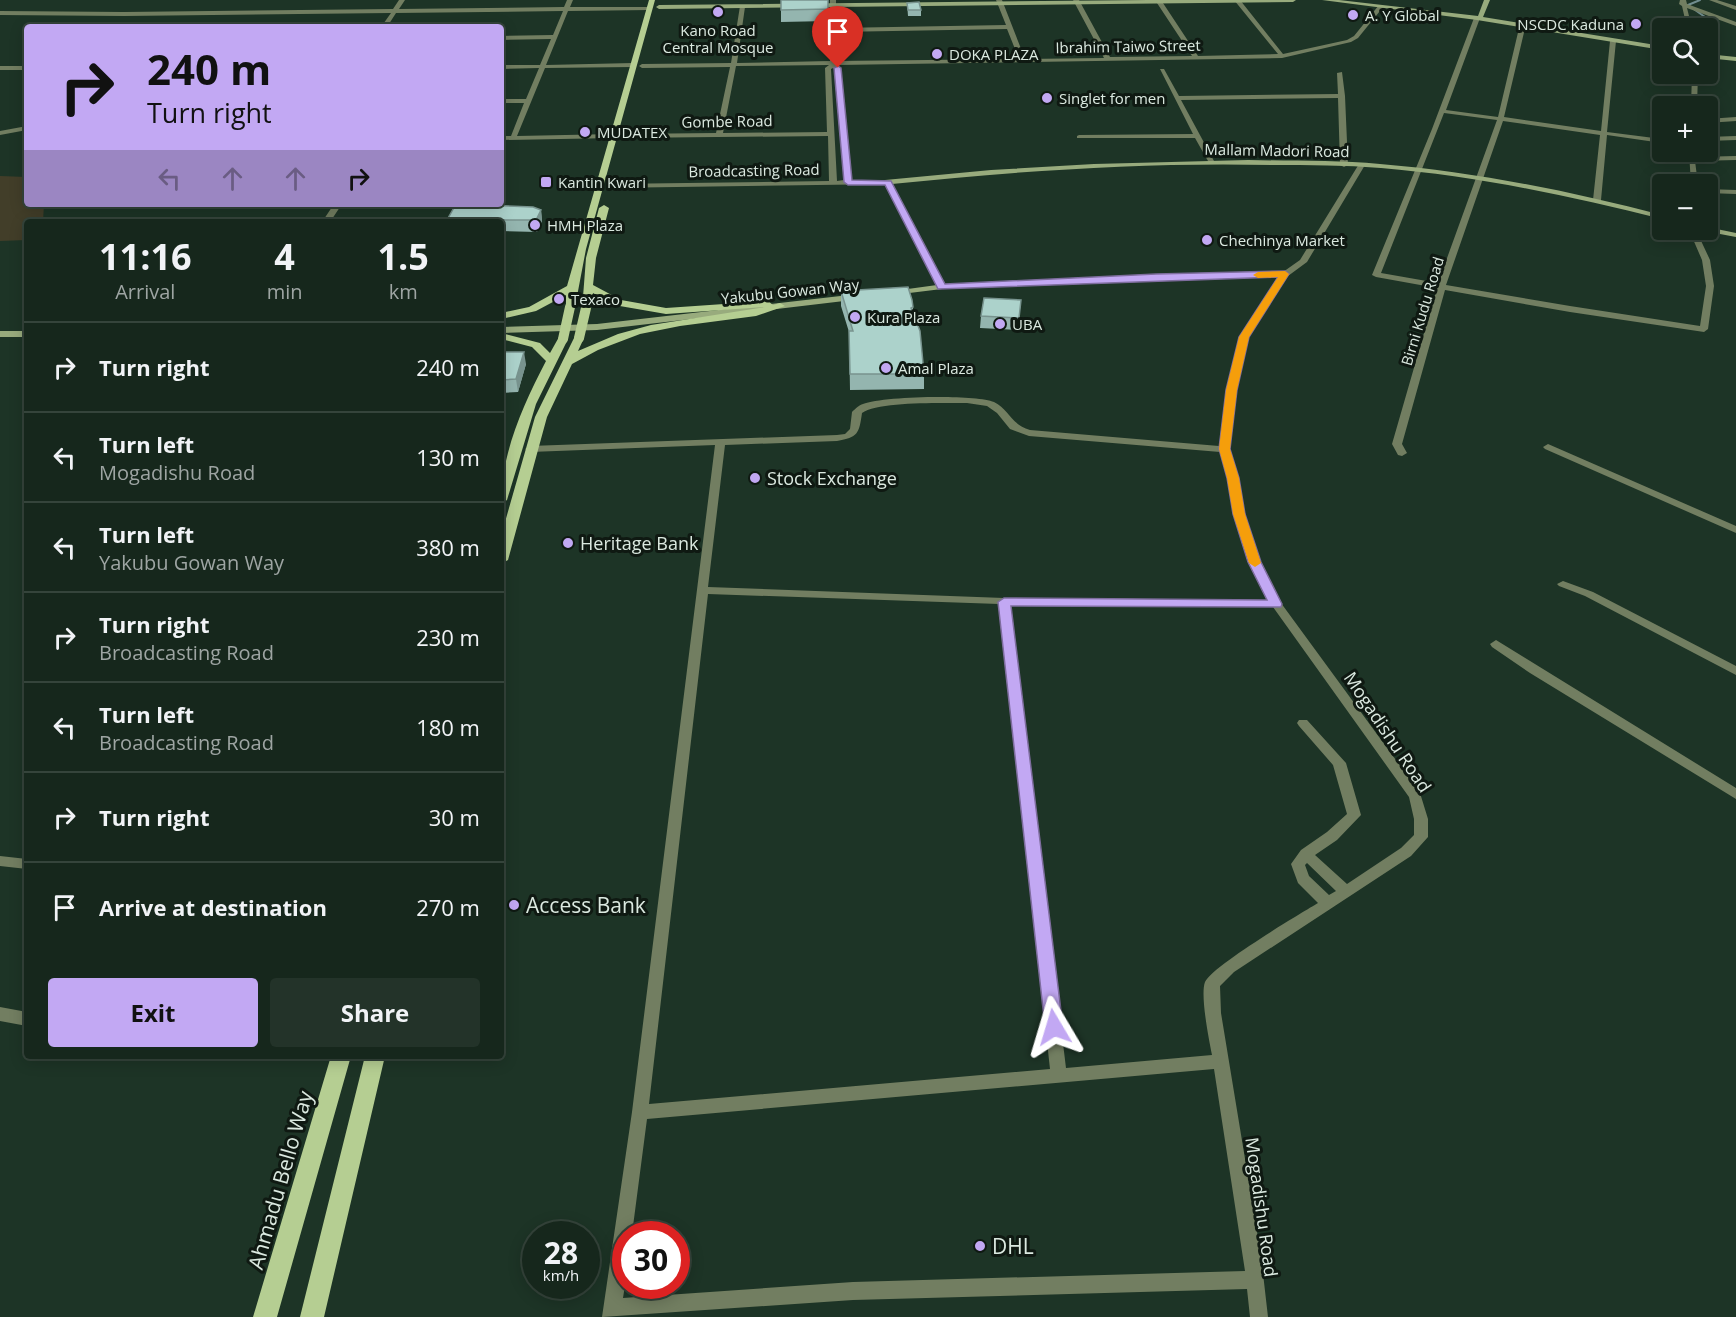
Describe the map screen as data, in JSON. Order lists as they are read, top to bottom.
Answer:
{
  "streets": {
    "main road": ["Ahmadu Bello Way"],
    "street": [
      "Ibrahim Taiwo Street",
      "Gombe Road",
      "Mallam Madori Road",
      "Broadcasting Road",
      "Yakubu Gowan Way",
      "Birni Kudu Road",
      "Mogadishu Road"
    ]
  },
  "crossings": [
    ["Mallam Madori Road", "Broadcasting Road"],
    ["Mallam Madori Road", "Birni Kudu Road"],
    ["Yakubu Gowan Way", "Mogadishu Road"]
  ],
  "places": {
    "other": [
      "Kano Road Central Mosque",
      "A. Y Global",
      "NSCDC Kaduna",
      "DOKA PLAZA",
      "Singlet for men",
      "MUDATEX",
      "HMH Plaza",
      "Chechinya Market",
      "Texaco",
      "Kura Plaza",
      "UBA",
      "Amal Plaza",
      "Stock Exchange",
      "Heritage Bank",
      "Access Bank",
      "DHL"
    ],
    "transit": ["Kantin Kwari"]
  },
  "page": {
    "map_buttons": ["+", "−"],
    "turn": ["240 m", "Turn right"],
    "eta": [
      "11:16",
      "Arrival",
      "4",
      "min",
      "1.5",
      "km"
    ],
    "list": [
      {
        "name": "Turn right",
        "value": "240 m"
      },
      {
        "name": "Turn left",
        "note": "Mogadishu Road",
        "value": "130 m"
      },
      {
        "name": "Turn left",
        "note": "Yakubu Gowan Way",
        "value": "380 m"
      },
      {
        "name": "Turn right",
        "note": "Broadcasting Road",
        "value": "230 m"
      },
      {
        "name": "Turn left",
        "note": "Broadcasting Road",
        "value": "180 m"
      },
      {
        "name": "Turn right",
        "value": "30 m"
      },
      {
        "name": "Arrive at destination",
        "value": "270 m"
      }
    ],
    "buttons": ["Exit", "Share"],
    "speed": "28 km/h",
    "limit": "30"
  }
}
